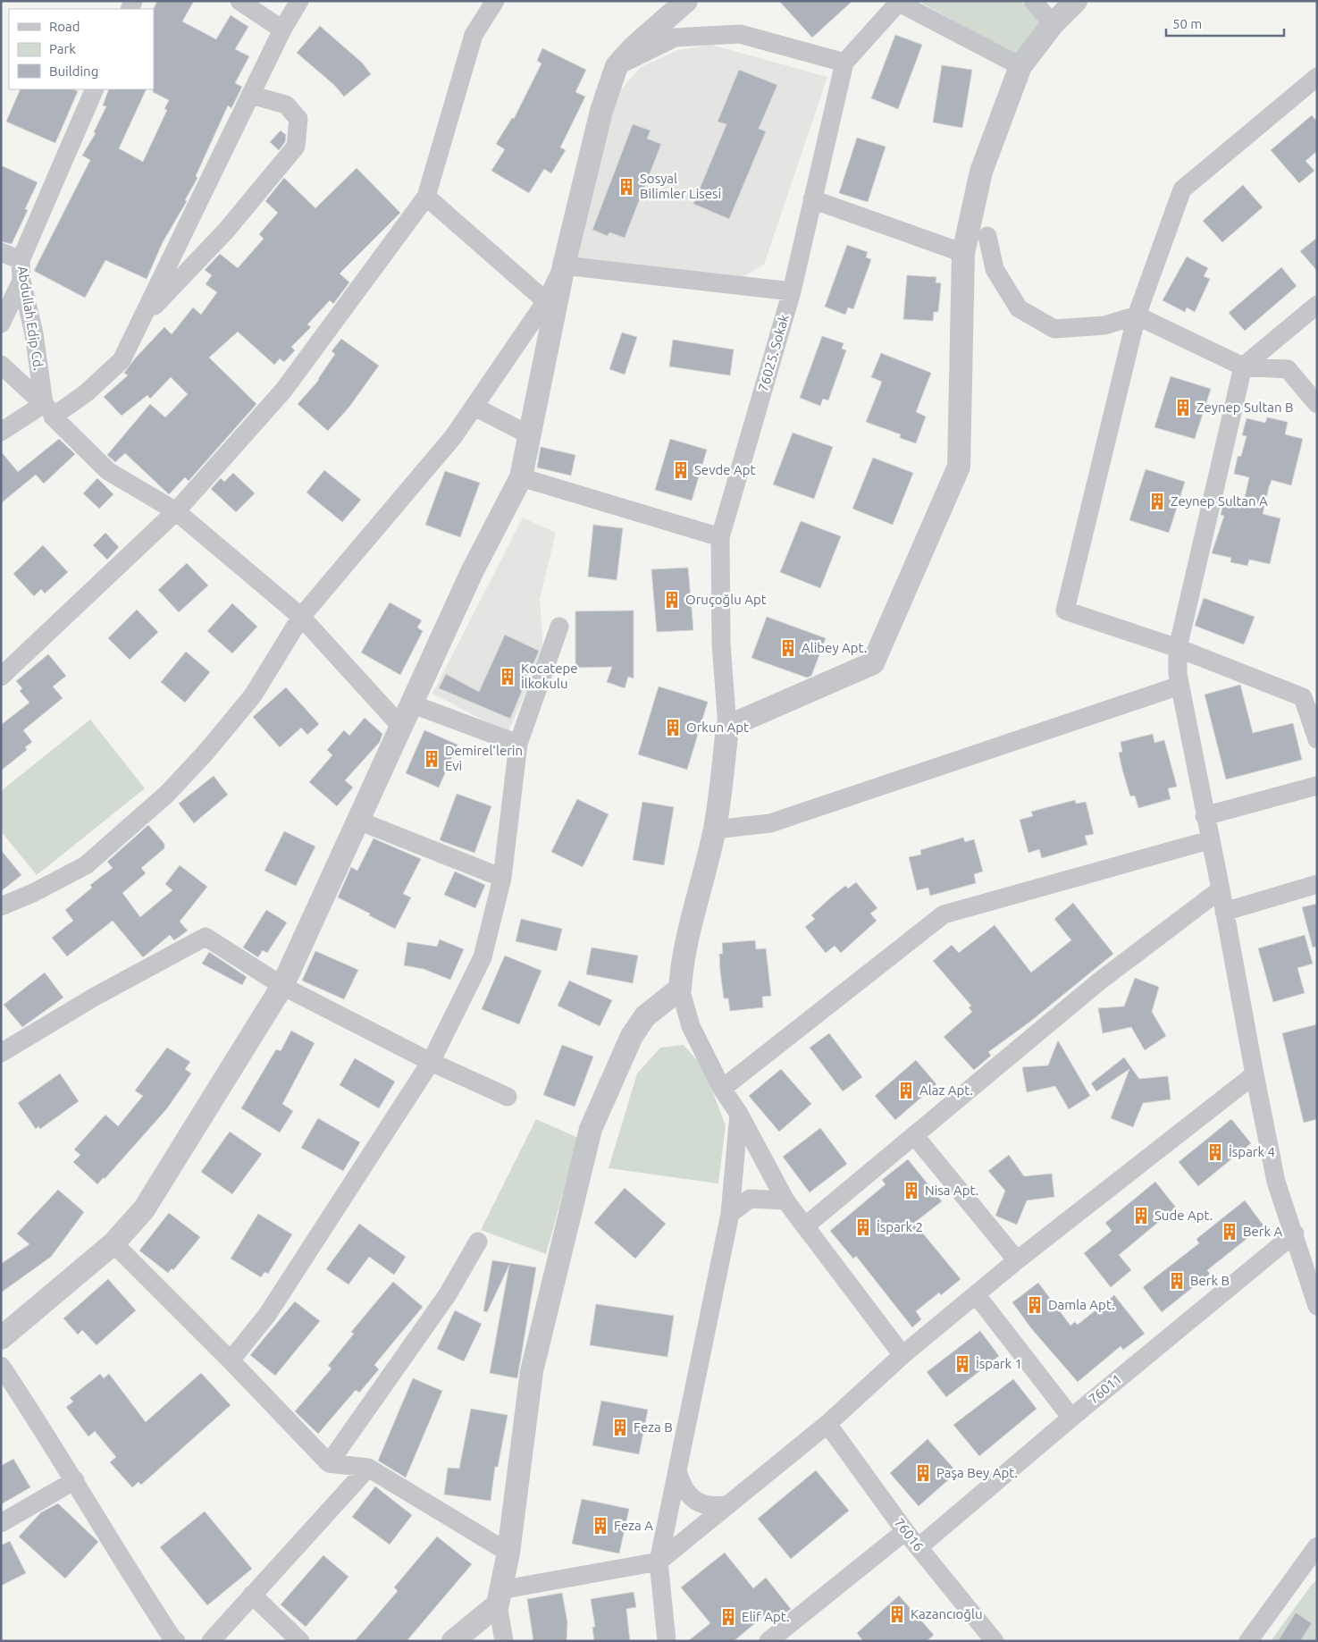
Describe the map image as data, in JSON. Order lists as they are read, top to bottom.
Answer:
{
  "streets": {
    "street": [
      "Abdullah Edip Cd.",
      "76025. Sokak",
      "76011",
      "76016"
    ]
  },
  "crossings": [
    ["76011", "76016"]
  ],
  "places": {
    "building": [
      "Sosyal Bilimler Lisesi",
      "Zeynep Sultan B",
      "Sevde Apt",
      "Zeynep Sultan A",
      "Oruçoğlu Apt",
      "Alibey Apt.",
      "Kocatepe İlkokulu",
      "Orkun Apt",
      "Demirel'lerin Evi",
      "Alaz Apt.",
      "İspark 4",
      "Nisa Apt.",
      "Sude Apt.",
      "İspark 2",
      "Berk A",
      "Berk B",
      "Damla Apt.",
      "İspark 1",
      "Feza B",
      "Paşa Bey Apt.",
      "Feza A",
      "Kazancıoğlu",
      "Elif Apt."
    ]
  },
  "legend": ["Road", "Park", "Building"],
  "scale_bar": "50 m"
}
